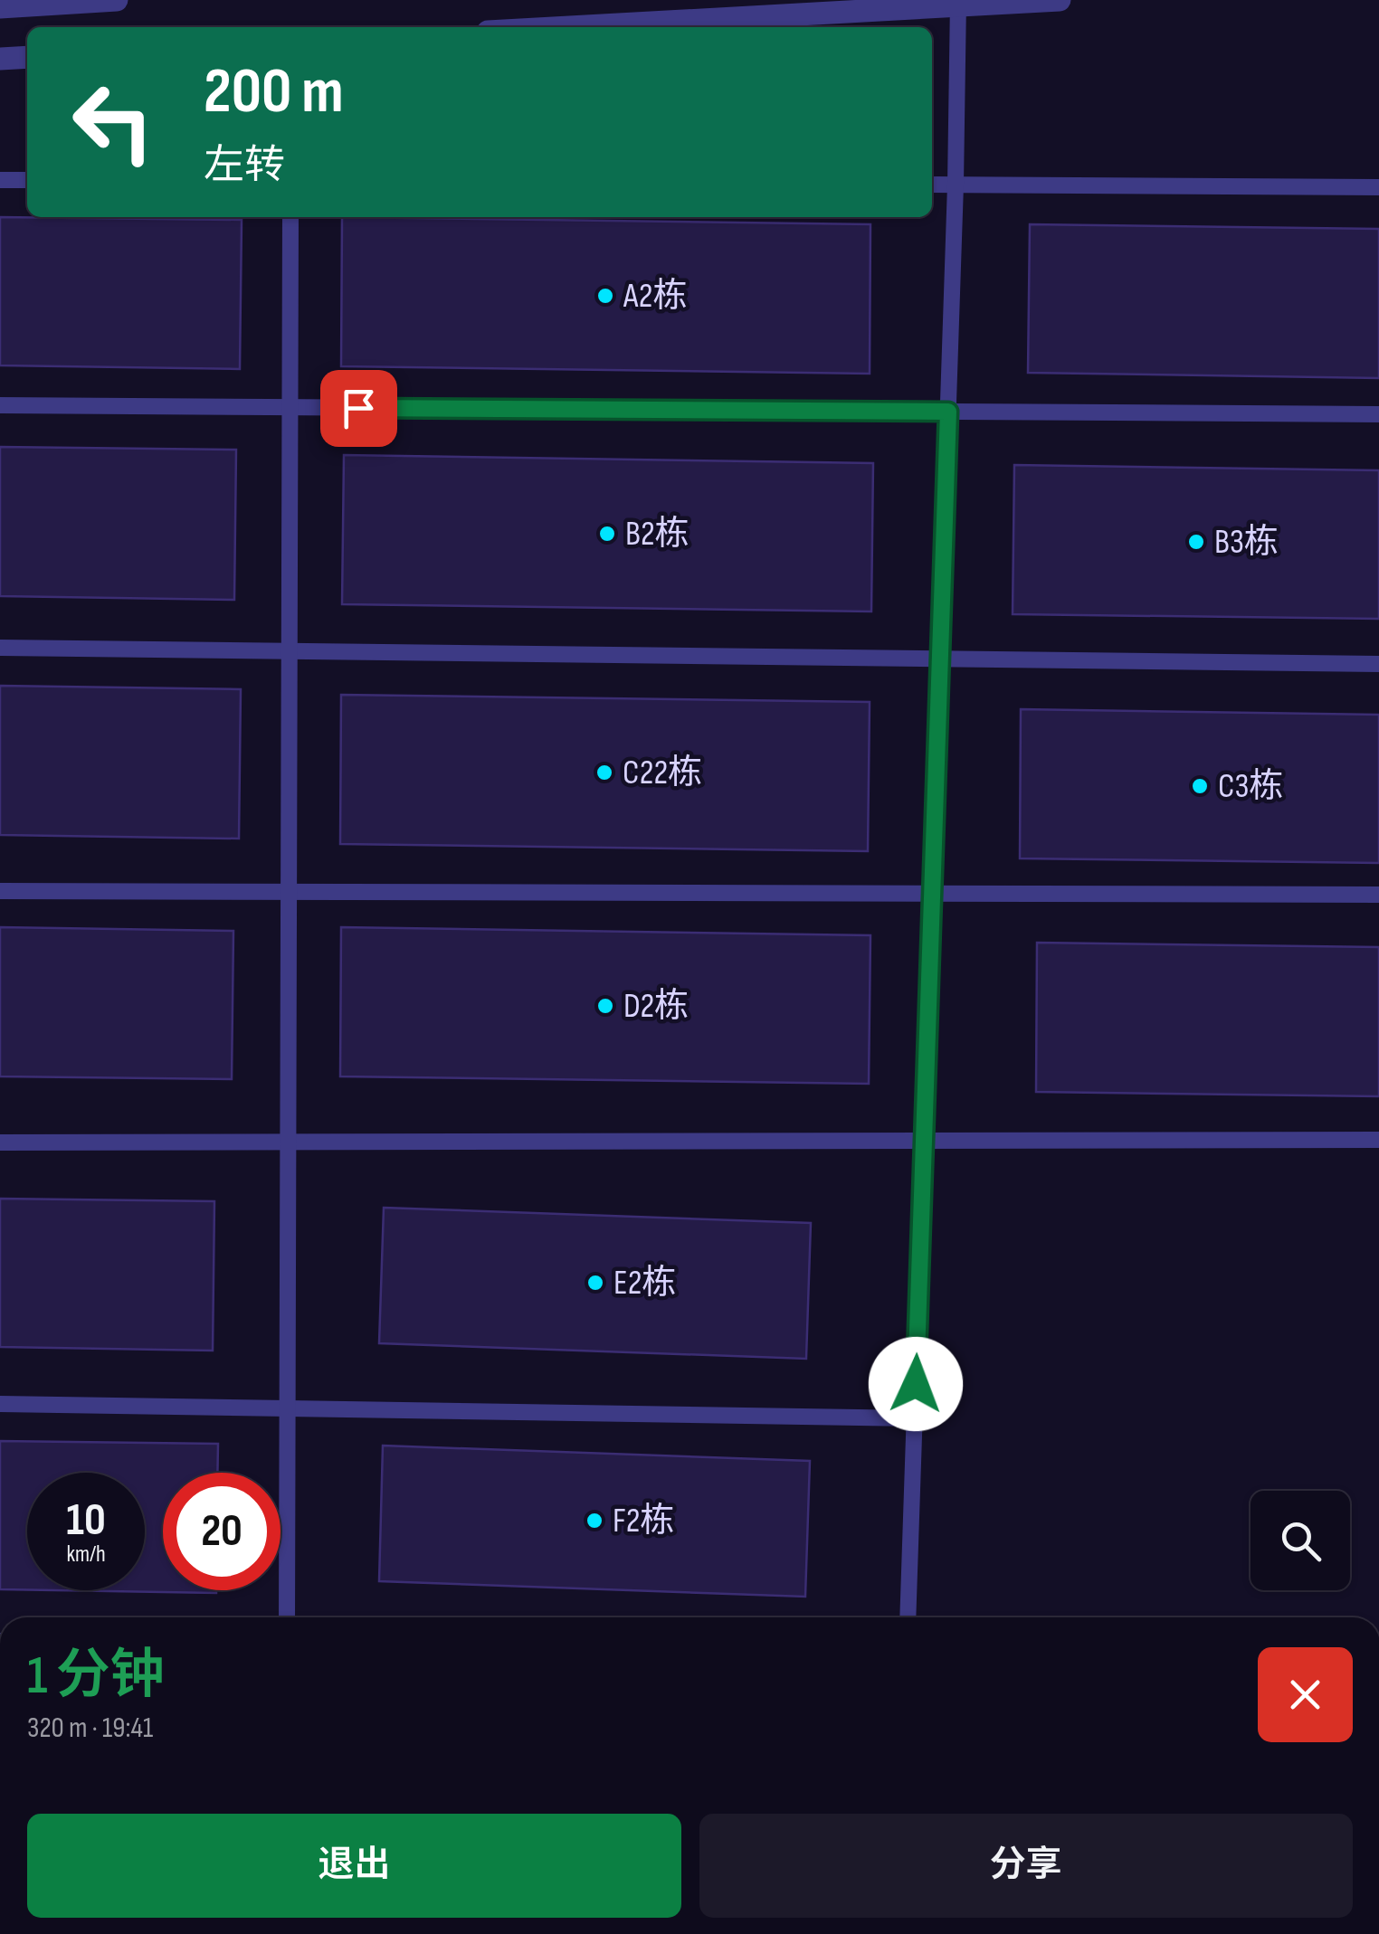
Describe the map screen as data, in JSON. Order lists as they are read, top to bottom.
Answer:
{
  "places": [
    "A2栋",
    "B2栋",
    "B3栋",
    "C22栋",
    "C3栋",
    "D2栋",
    "E2栋",
    "F2栋"
  ],
  "page": {
    "turn": ["200 m", "左转"],
    "speed": "10 km/h",
    "limit": "20",
    "heading": ["1 分钟", "320 m · 19:41"],
    "buttons": ["退出", "分享"]
  }
}
